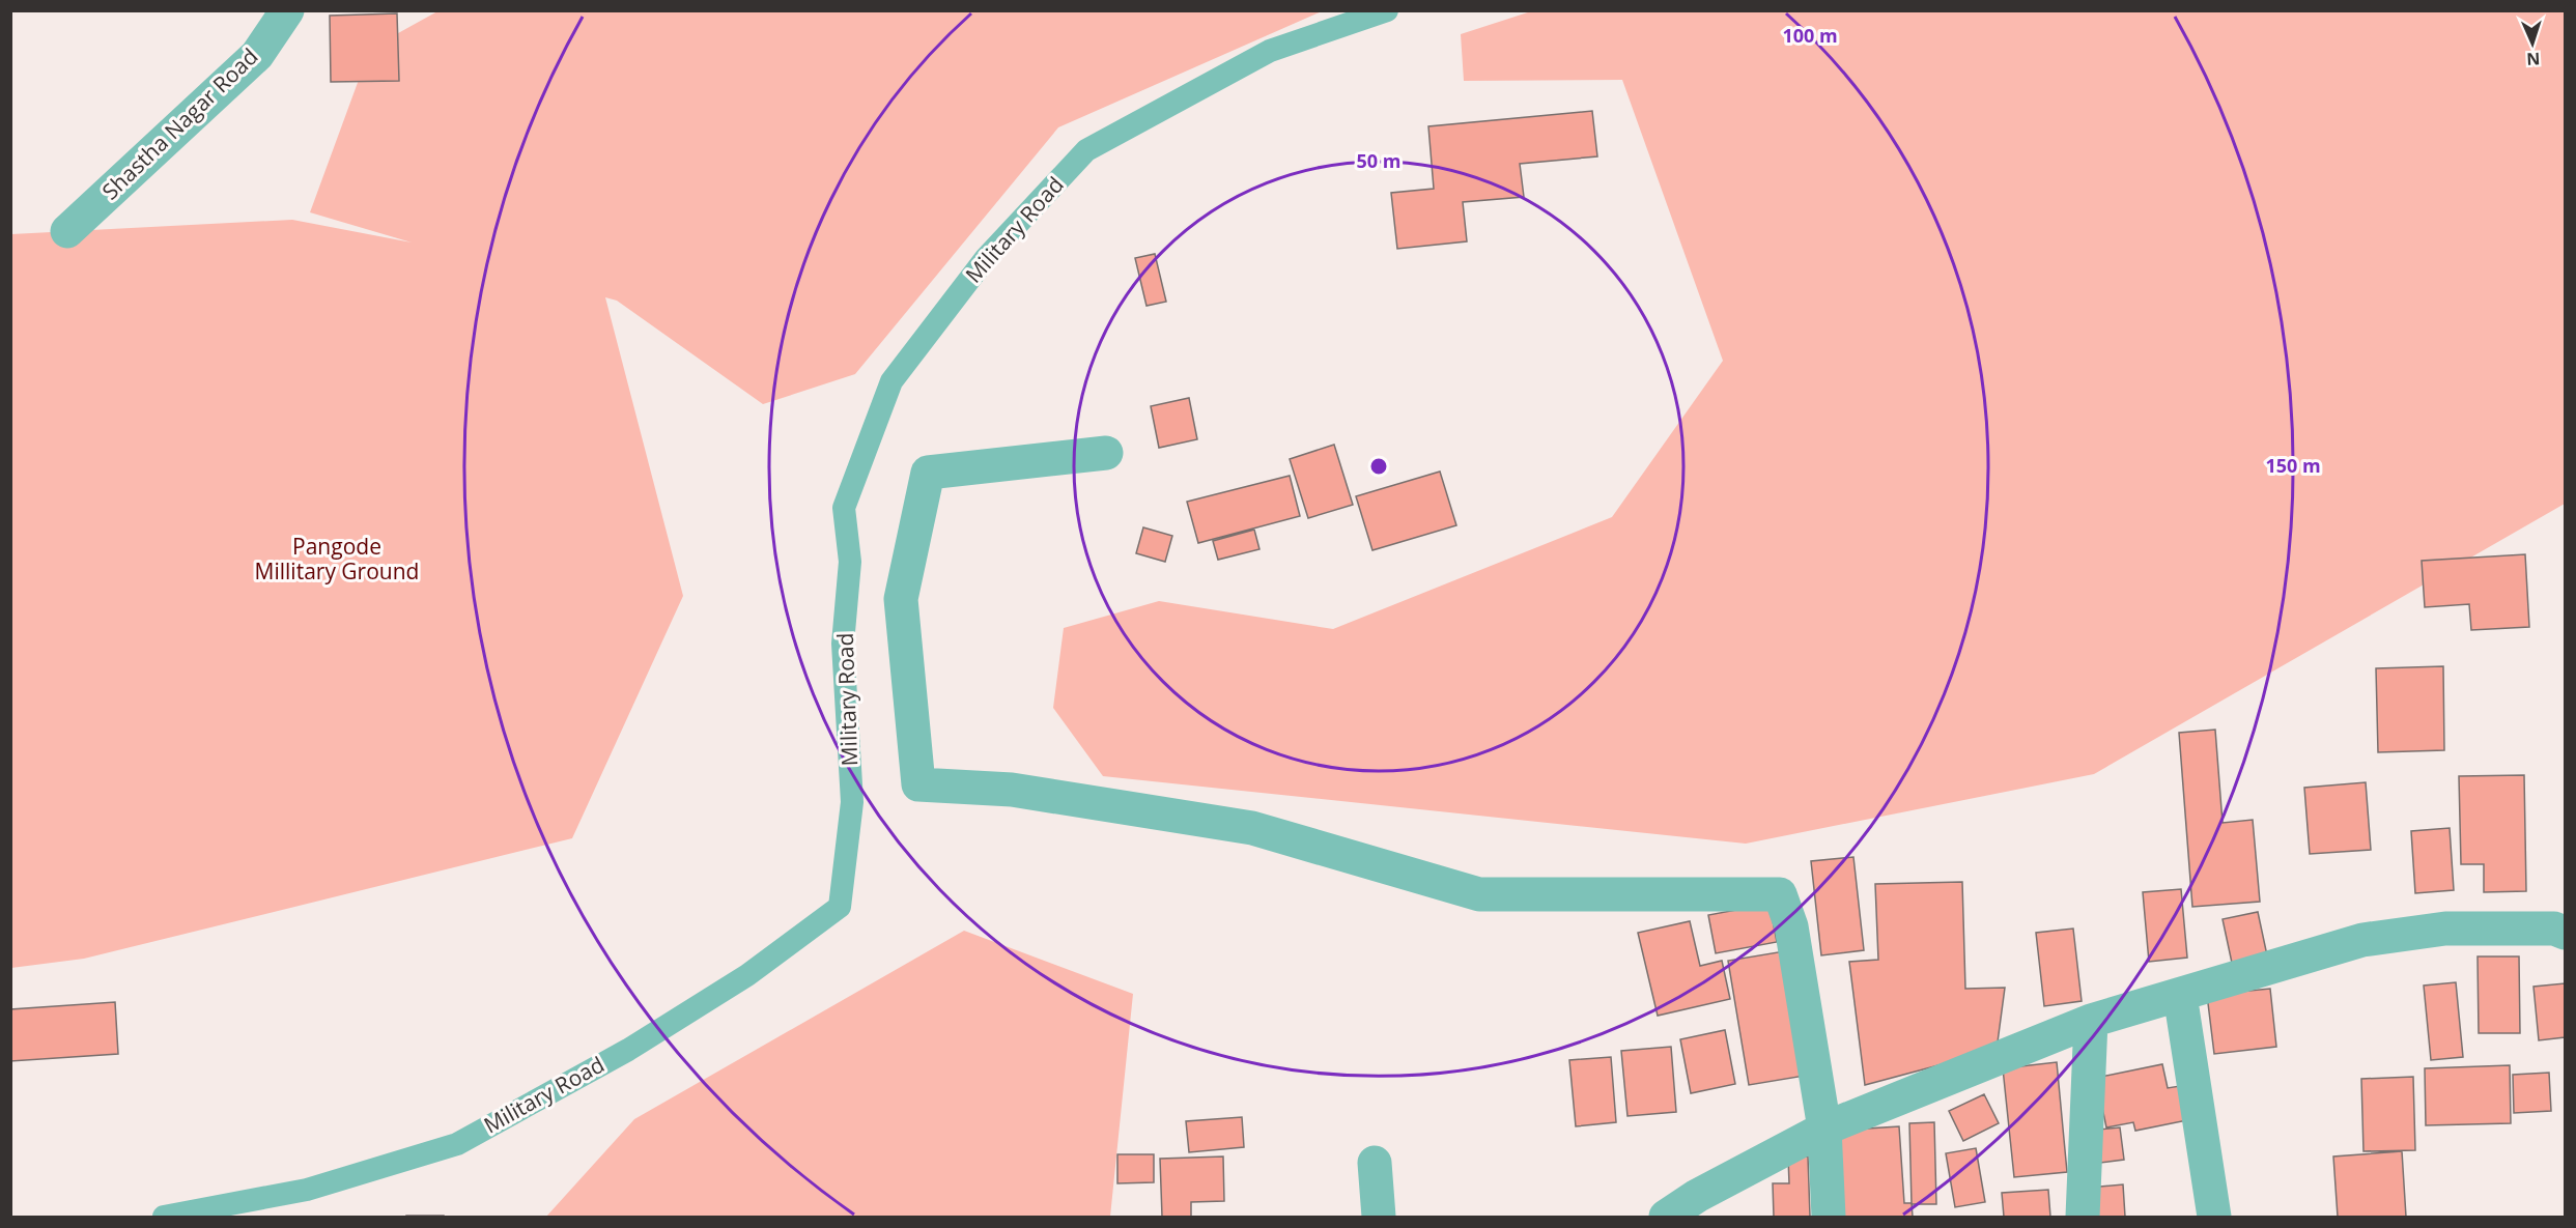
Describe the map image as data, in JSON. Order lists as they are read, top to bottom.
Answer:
{
  "streets": {
    "street": ["Shastha Nagar Road"],
    "lane": ["Military Road"]
  },
  "parks": ["Pangode Millitary Ground"],
  "north": "bottom",
  "rings": ["100 m", "50 m", "150 m"]
}
